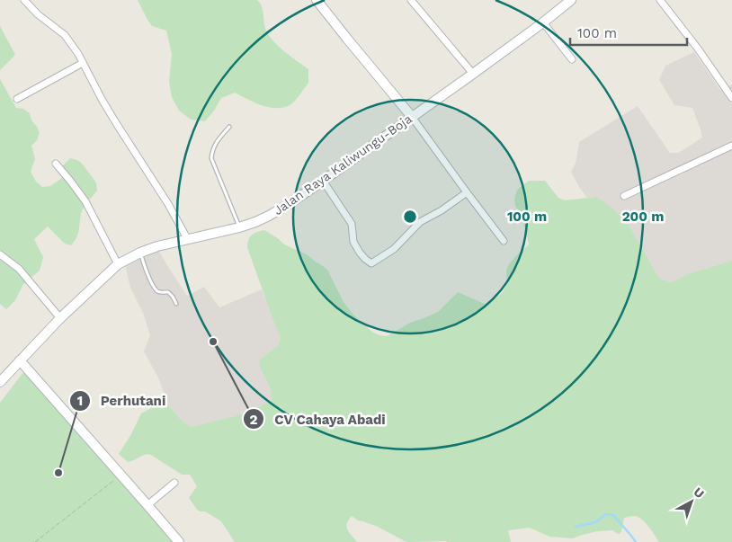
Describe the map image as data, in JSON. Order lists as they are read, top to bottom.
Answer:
{
  "streets": {
    "main road": ["Jalan Raya Kaliwungu-Boja"]
  },
  "places": ["CV Cahaya Abadi", "Perhutani"],
  "scale_bar": "100 m",
  "north": "top right",
  "rings": ["100 m", "200 m"]
}
